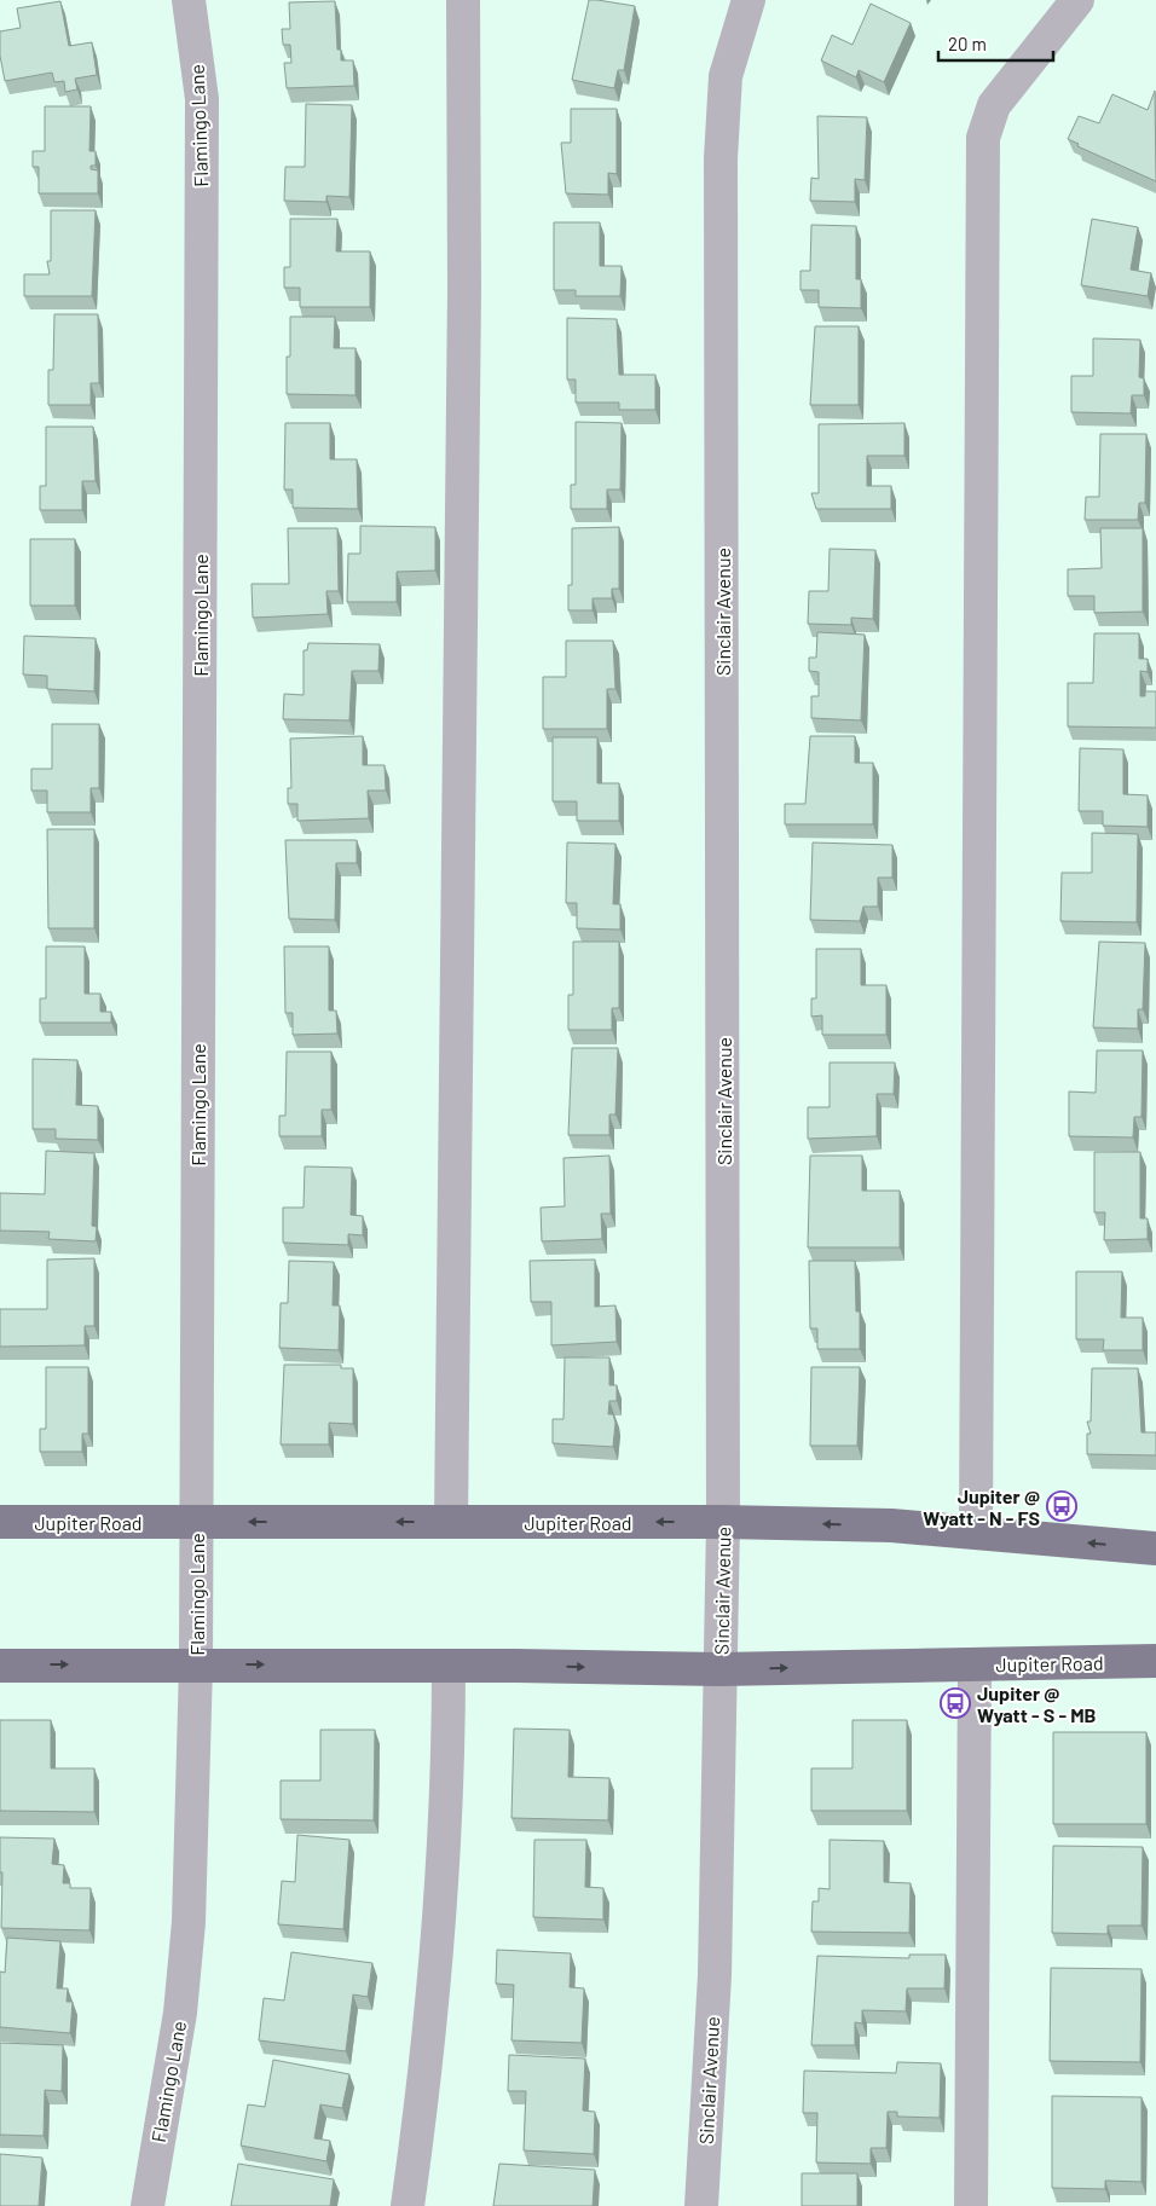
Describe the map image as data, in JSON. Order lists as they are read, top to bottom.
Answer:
{
  "streets": {
    "main road": ["Jupiter Road"],
    "street": ["Flamingo Lane", "Sinclair Avenue"]
  },
  "crossings": [
    ["Flamingo Lane", "Jupiter Road"],
    ["Sinclair Avenue", "Jupiter Road"]
  ],
  "places": {
    "bus stop": ["Jupiter @ Wyatt - N - FS", "Jupiter @ Wyatt - S - MB"]
  },
  "scale_bar": "20 m"
}
